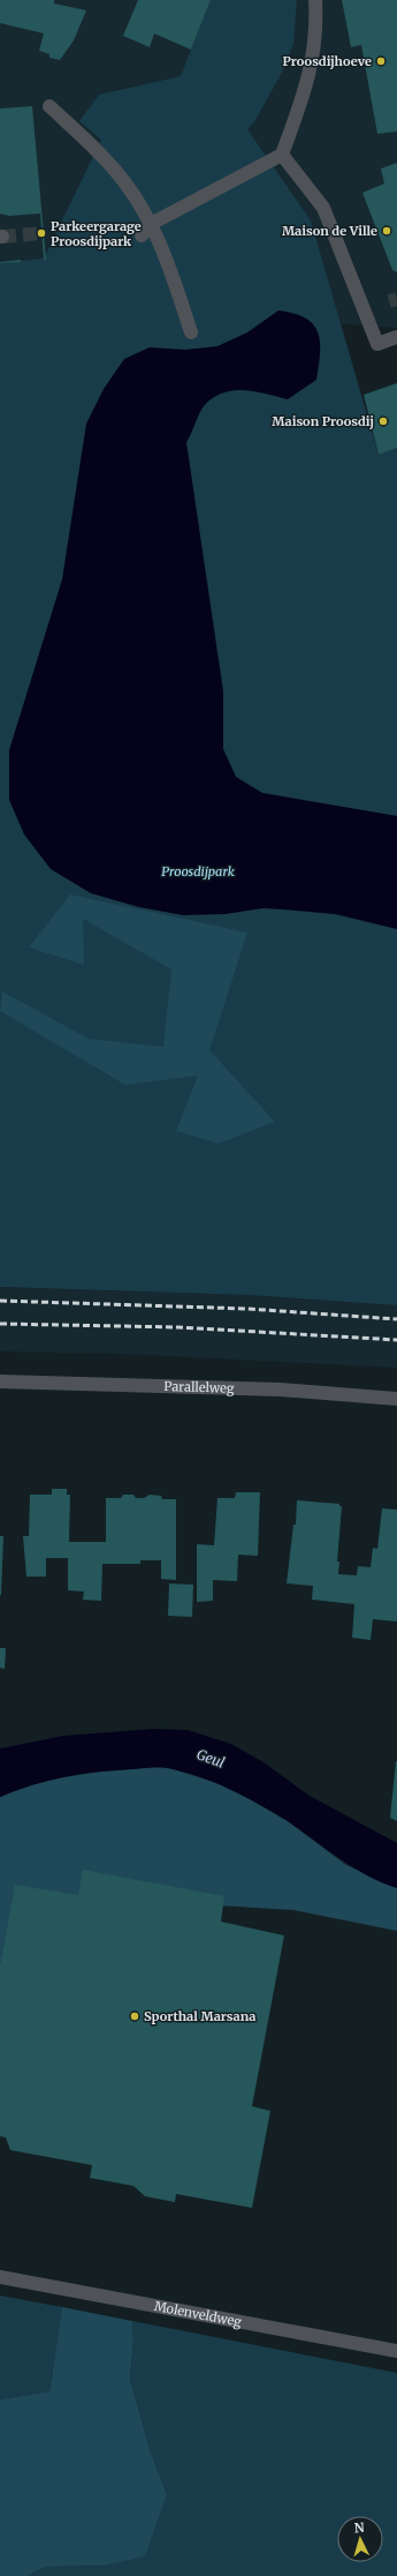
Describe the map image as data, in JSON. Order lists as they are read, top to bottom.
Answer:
{
  "streets": {
    "street": ["Parallelweg", "Molenveldweg"]
  },
  "water": ["Geul"],
  "parks": ["Proosdijpark"],
  "places": [
    "Proosdijhoeve",
    "Maison de Ville",
    "Parkeergarage Proosdijpark",
    "Maison Proosdij",
    "Sporthal Marsana"
  ],
  "north": "top"
}
